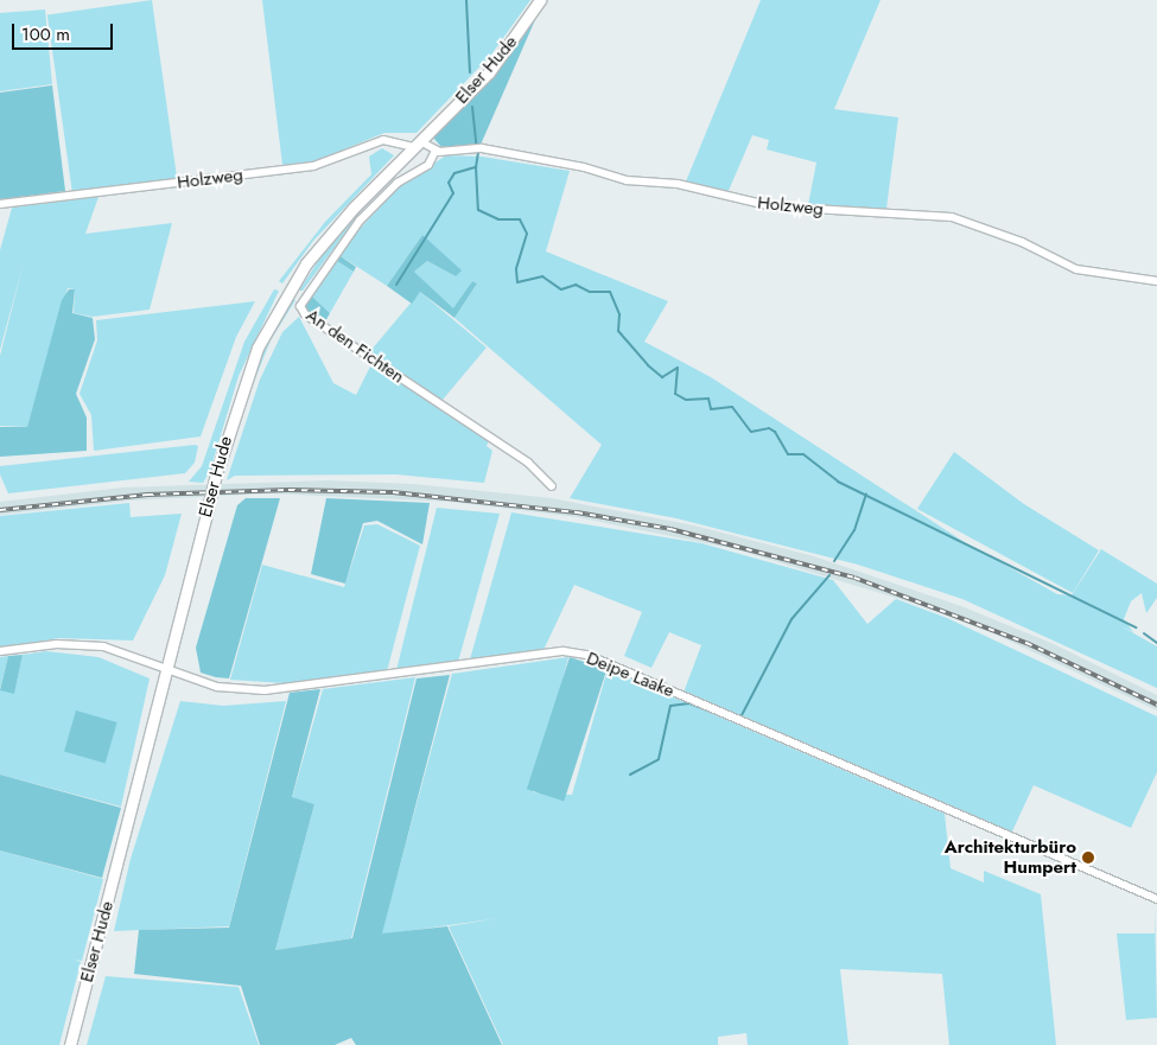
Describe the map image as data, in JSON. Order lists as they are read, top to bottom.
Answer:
{
  "streets": {
    "street": [
      "Elser Hude",
      "Holzweg",
      "An den Fichten",
      "Deipe Laake"
    ]
  },
  "crossings": [
    ["Elser Hude", "Holzweg"],
    ["Elser Hude", "Deipe Laake"],
    ["Holzweg", "An den Fichten"]
  ],
  "places": ["Architekturbüro Humpert"],
  "scale_bar": "100 m"
}
